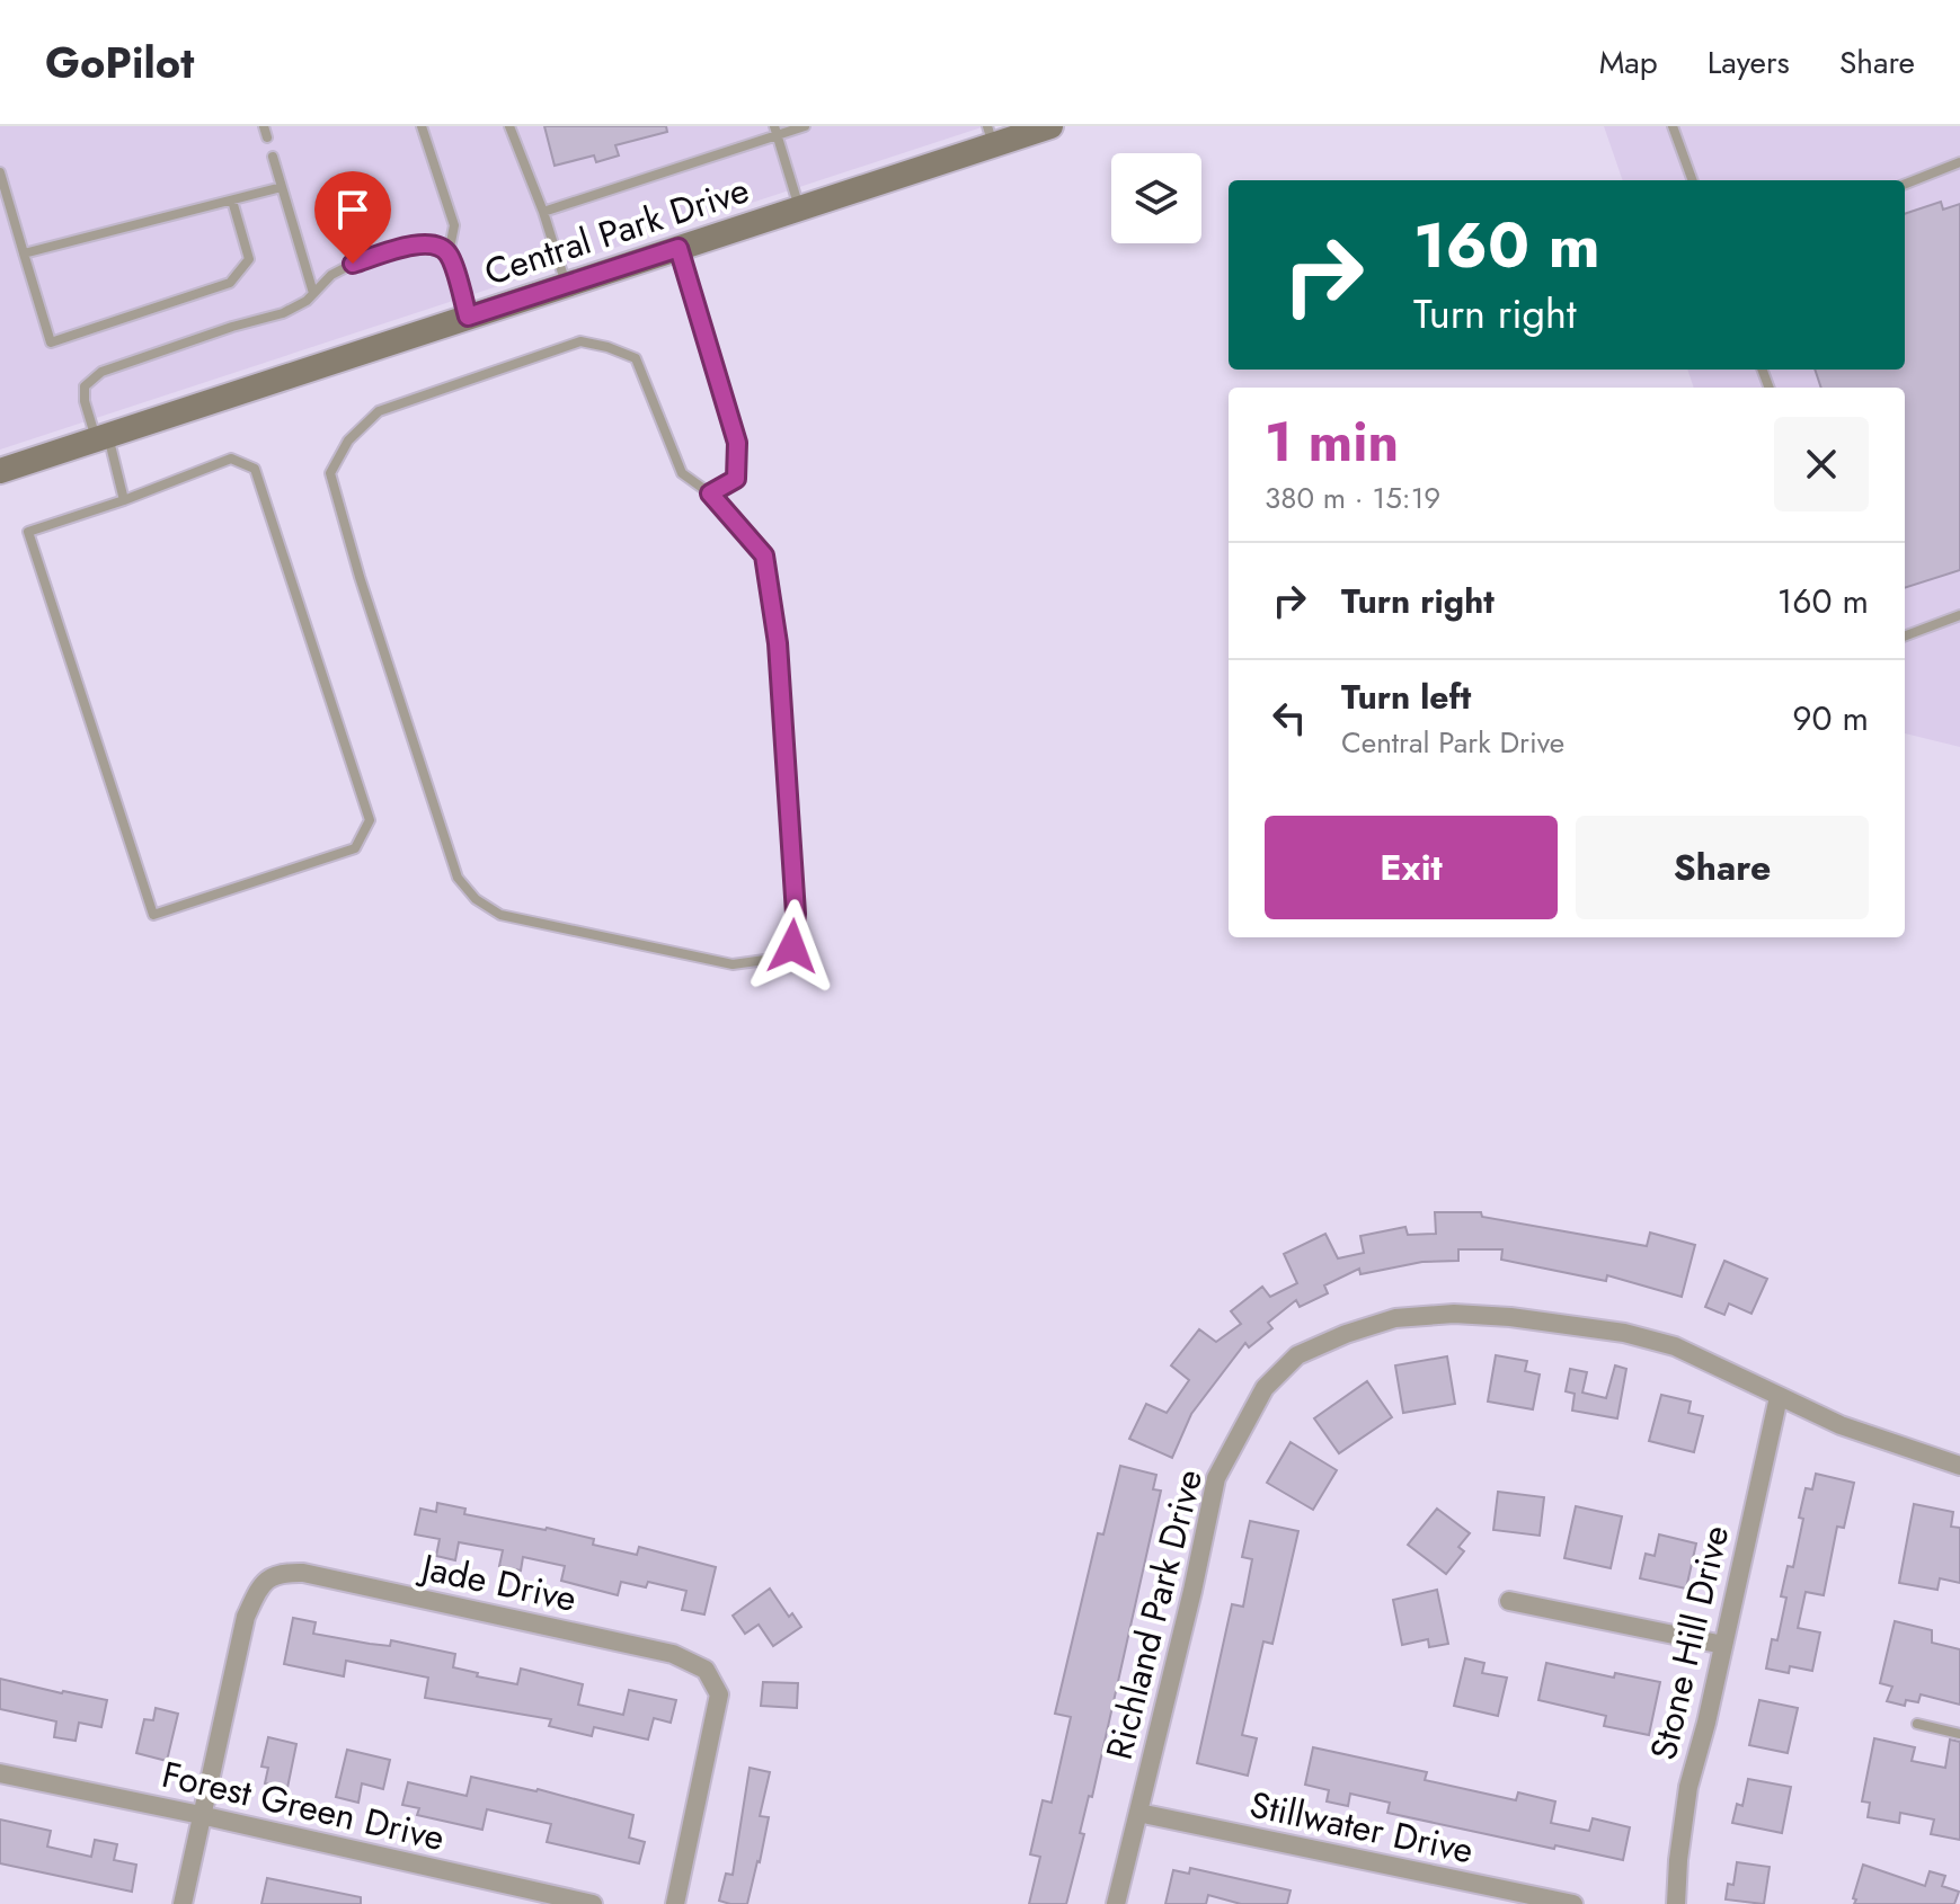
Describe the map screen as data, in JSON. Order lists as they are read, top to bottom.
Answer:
{
  "streets": {
    "street": [
      "Central Park Drive",
      "Jade Drive",
      "Richland Park Drive",
      "Stone Hill Drive",
      "Forest Green Drive",
      "Stillwater Drive"
    ]
  },
  "crossings": [
    ["Jade Drive", "Forest Green Drive"],
    ["Richland Park Drive", "Stone Hill Drive"],
    ["Richland Park Drive", "Stillwater Drive"]
  ],
  "page": {
    "header": "GoPilot",
    "nav": ["Map", "Layers", "Share"],
    "turn": ["160 m", "Turn right"],
    "heading": ["1 min", "380 m · 15:19"],
    "list": [
      {
        "name": "Turn right",
        "value": "160 m"
      },
      {
        "name": "Turn left",
        "note": "Central Park Drive",
        "value": "90 m"
      }
    ],
    "buttons": ["Exit", "Share"]
  }
}
